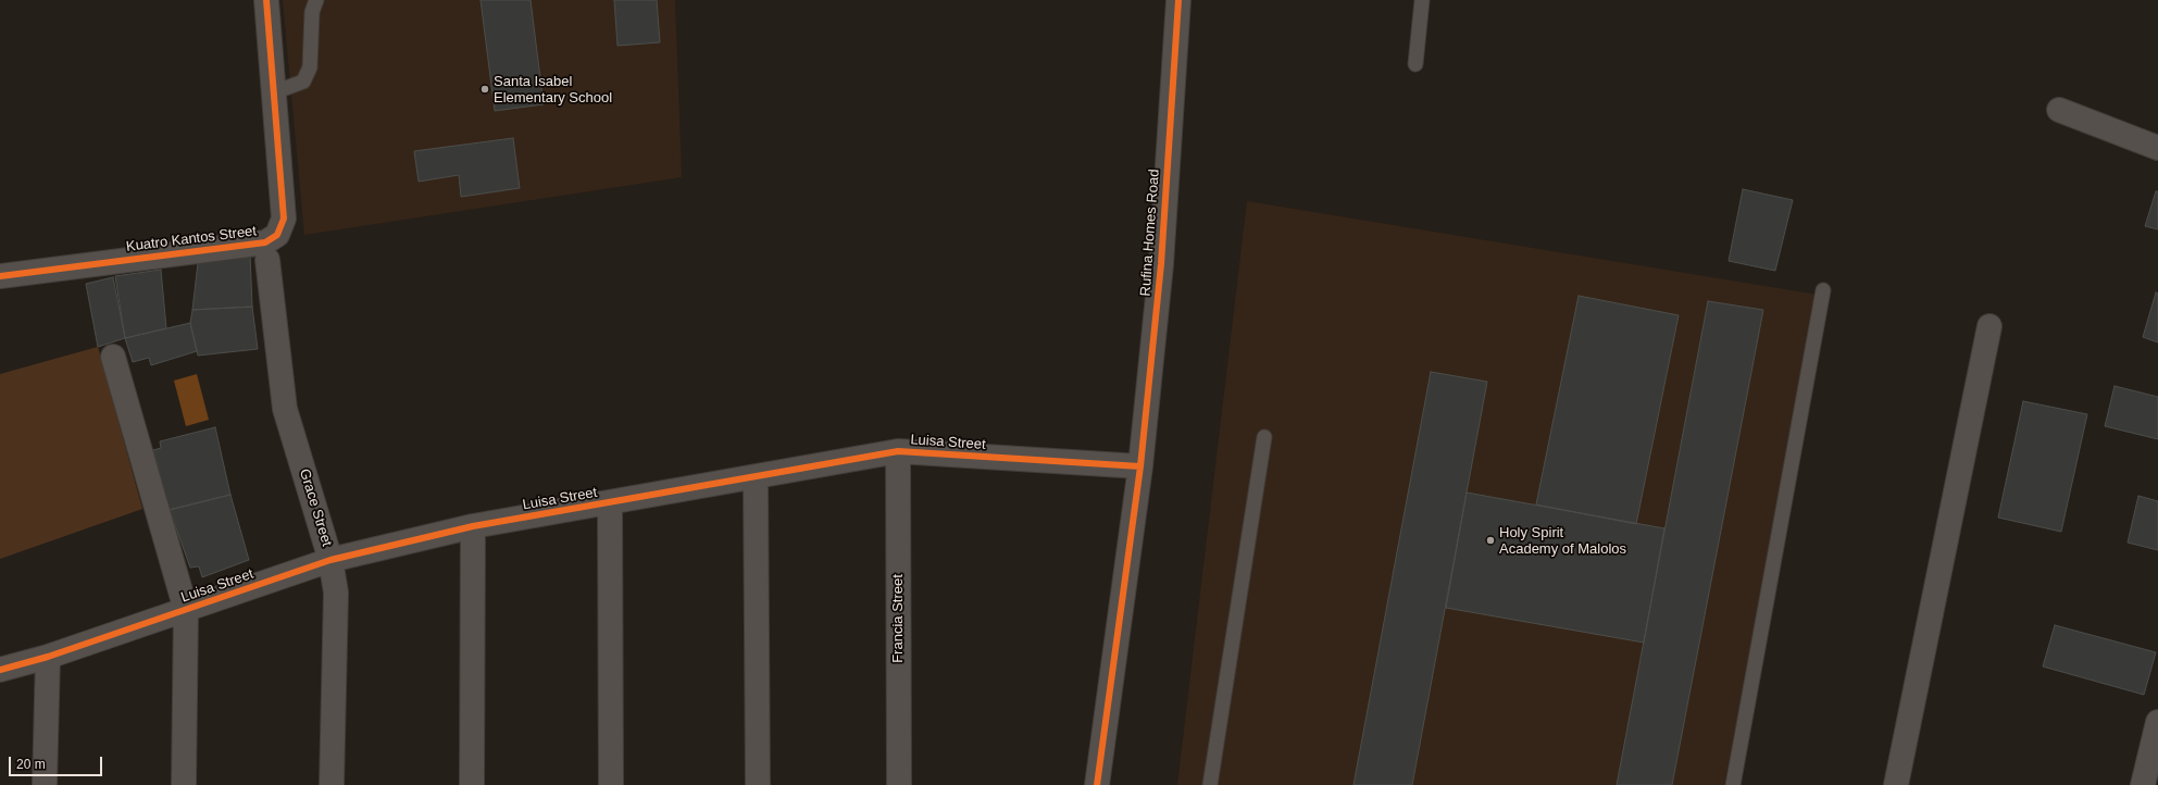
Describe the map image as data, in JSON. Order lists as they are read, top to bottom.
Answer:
{
  "streets": {
    "street": [
      "Rufina Homes Road",
      "Kuatro Kantos Street",
      "Luisa Street",
      "Grace Street",
      "Francia Street"
    ]
  },
  "crossings": [
    ["Rufina Homes Road", "Luisa Street"],
    ["Luisa Street", "Grace Street"],
    ["Luisa Street", "Francia Street"]
  ],
  "places": ["Santa Isabel Elementary School", "Holy Spirit Academy of Malolos"],
  "scale_bar": "20 m"
}
